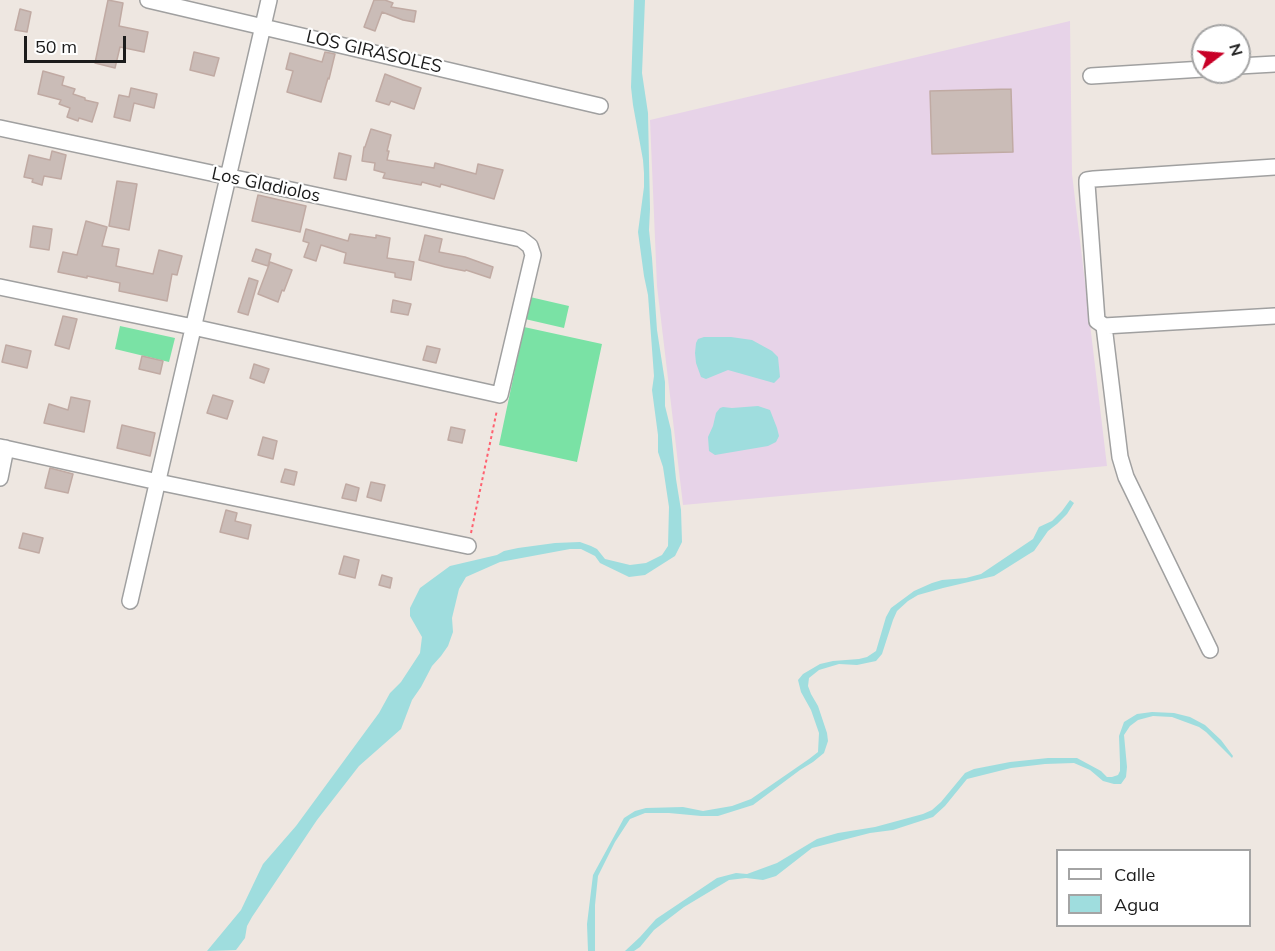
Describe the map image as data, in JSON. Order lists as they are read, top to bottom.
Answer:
{
  "streets": {
    "street": ["LOS GIRASOLES", "Los Gladiolos"]
  },
  "legend": ["Calle", "Agua"],
  "scale_bar": "50 m",
  "north": "right"
}
